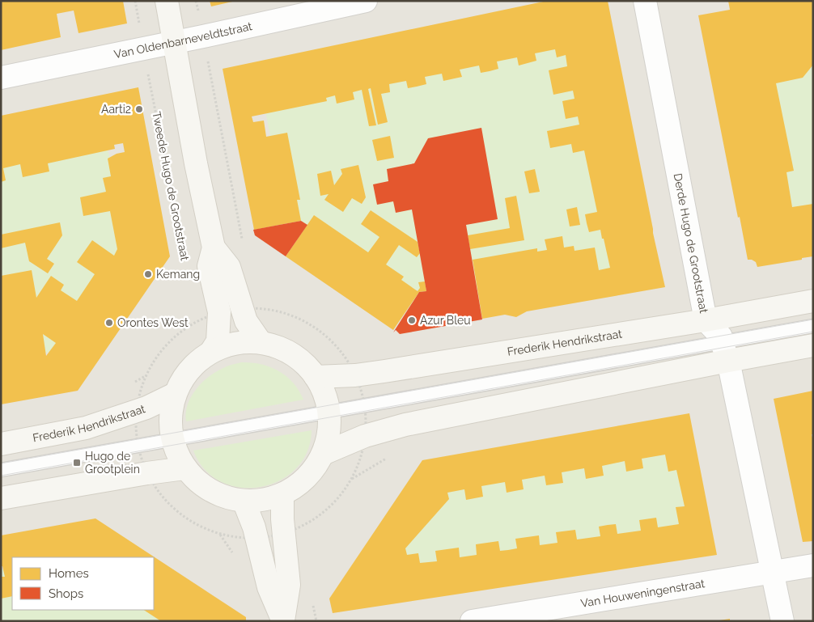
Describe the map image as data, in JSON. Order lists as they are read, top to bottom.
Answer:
{
  "streets": {
    "street": [
      "Van Oldenbarneveldtstraat",
      "Derde Hugo de Grootstraat",
      "Frederik Hendrikstraat",
      "Van Houweningenstraat"
    ],
    "path": ["Tweede Hugo de Grootstraat"]
  },
  "crossings": [
    ["Van Oldenbarneveldtstraat", "Tweede Hugo de Grootstraat"],
    ["Derde Hugo de Grootstraat", "Frederik Hendrikstraat"],
    ["Derde Hugo de Grootstraat", "Van Houweningenstraat"]
  ],
  "places": {
    "other": [
      "Aarti2",
      "Kemang",
      "Azur Bleu",
      "Orontes West"
    ],
    "transit": ["Hugo de Grootplein"]
  },
  "legend": ["Homes", "Shops"]
}
